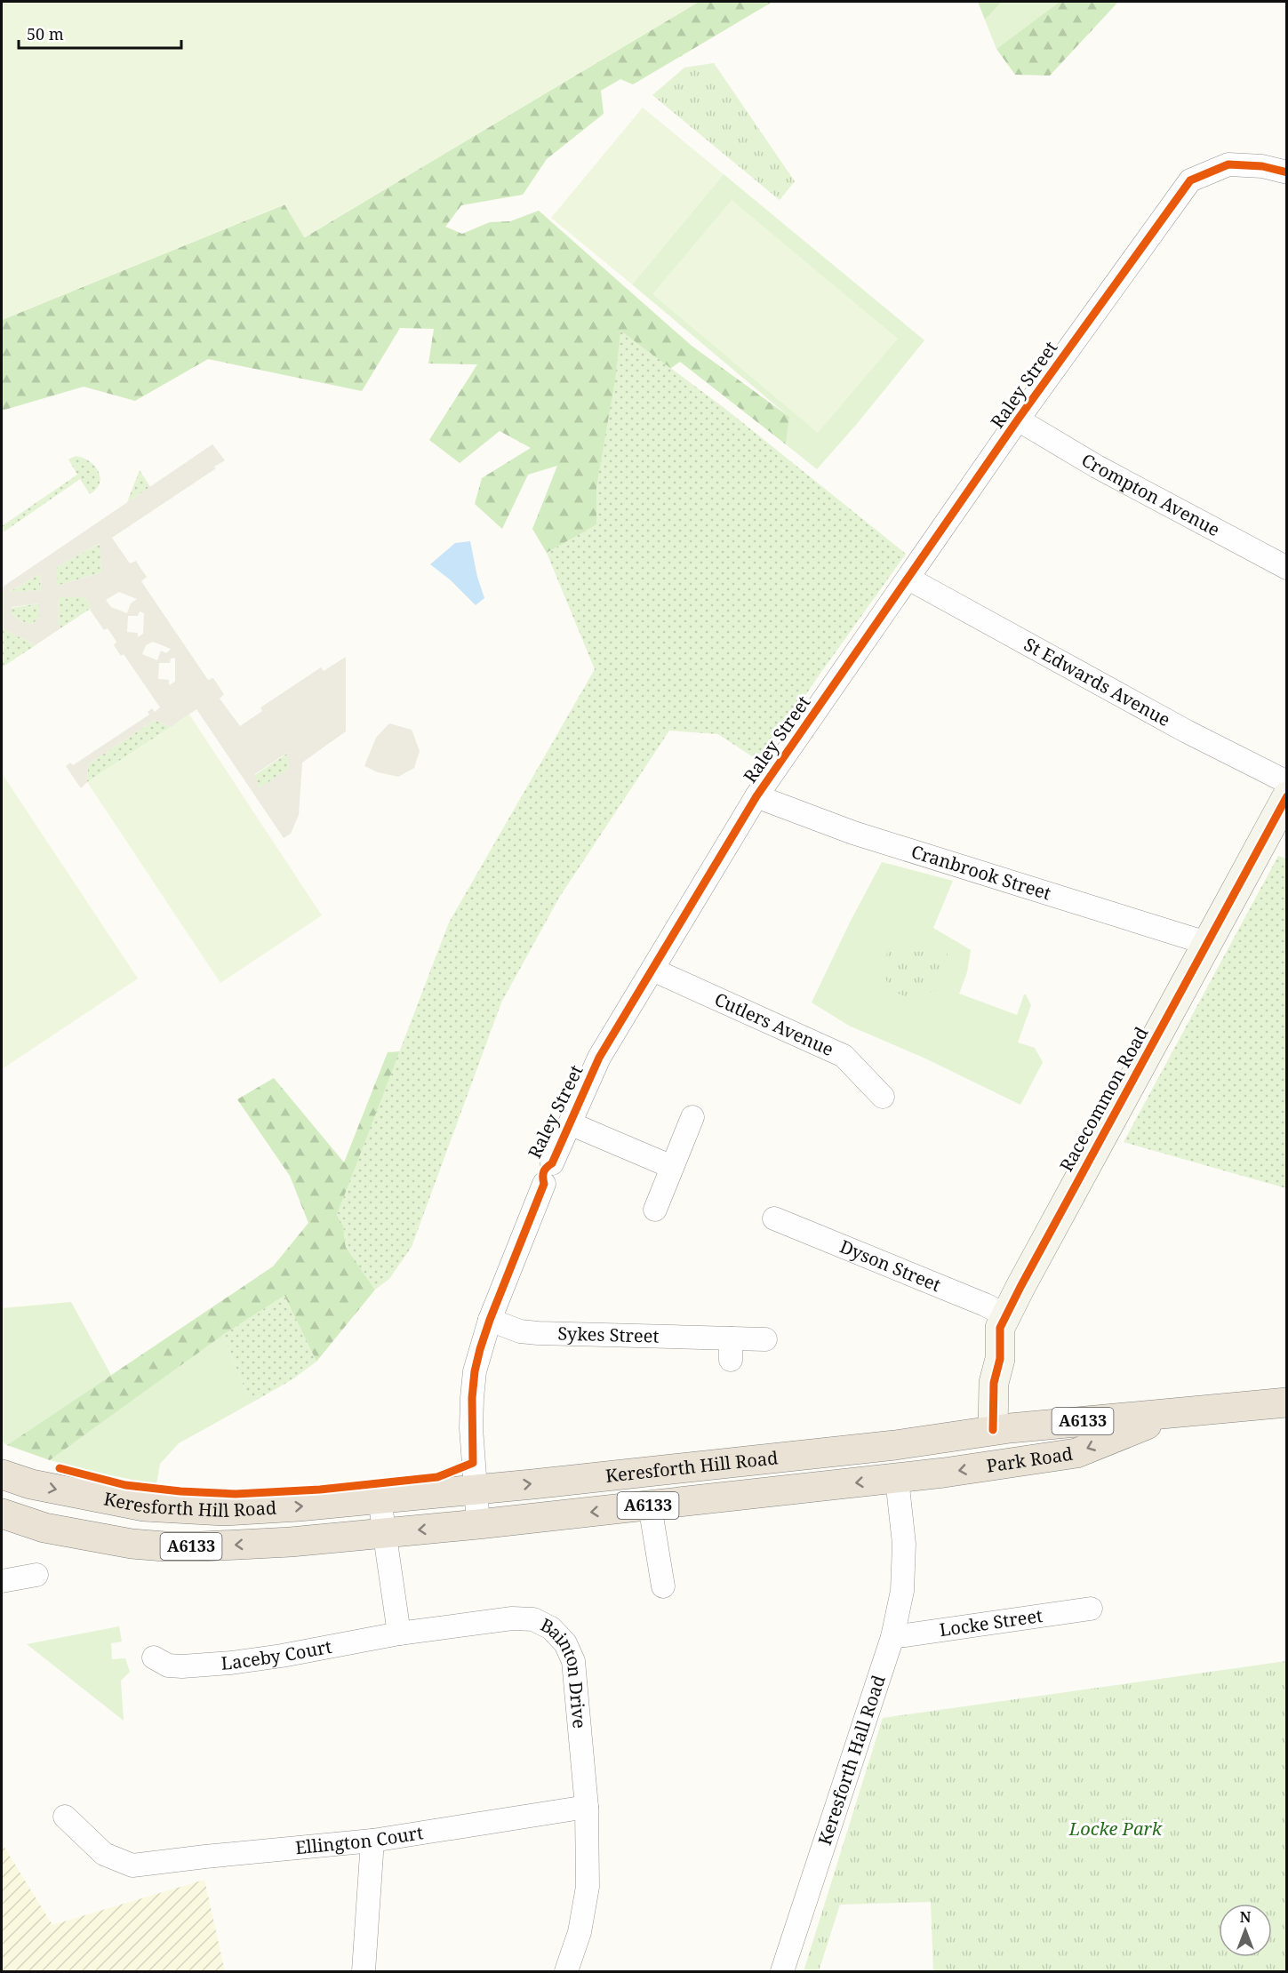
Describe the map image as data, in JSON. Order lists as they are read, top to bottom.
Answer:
{
  "streets": {
    "highway": ["A6133", "Park Road", "Keresforth Hill Road"],
    "street": [
      "Raley Street",
      "Crompton Avenue",
      "St Edwards Avenue",
      "Cranbrook Street",
      "Cutlers Avenue",
      "Racecommon Road",
      "Dyson Street",
      "Sykes Street",
      "Locke Street",
      "Laceby Court",
      "Bainton Drive",
      "Keresforth Hall Road",
      "Ellington Court"
    ]
  },
  "crossings": [
    ["Raley Street", "Crompton Avenue"],
    ["Raley Street", "St Edwards Avenue"],
    ["Raley Street", "Cranbrook Street"],
    ["Raley Street", "Cutlers Avenue"],
    ["Raley Street", "Sykes Street"],
    ["Raley Street", "Keresforth Hill Road"],
    ["Cranbrook Street", "Racecommon Road"],
    ["Racecommon Road", "Dyson Street"],
    ["Racecommon Road", "Park Road"],
    ["Park Road", "Keresforth Hill Road"],
    ["Park Road", "Keresforth Hall Road"],
    ["Keresforth Hill Road", "Keresforth Hall Road"],
    ["Locke Street", "Keresforth Hall Road"],
    ["Laceby Court", "Bainton Drive"],
    ["Bainton Drive", "Ellington Court"]
  ],
  "parks": ["Locke Park"],
  "scale_bar": "50 m",
  "north": "top"
}
